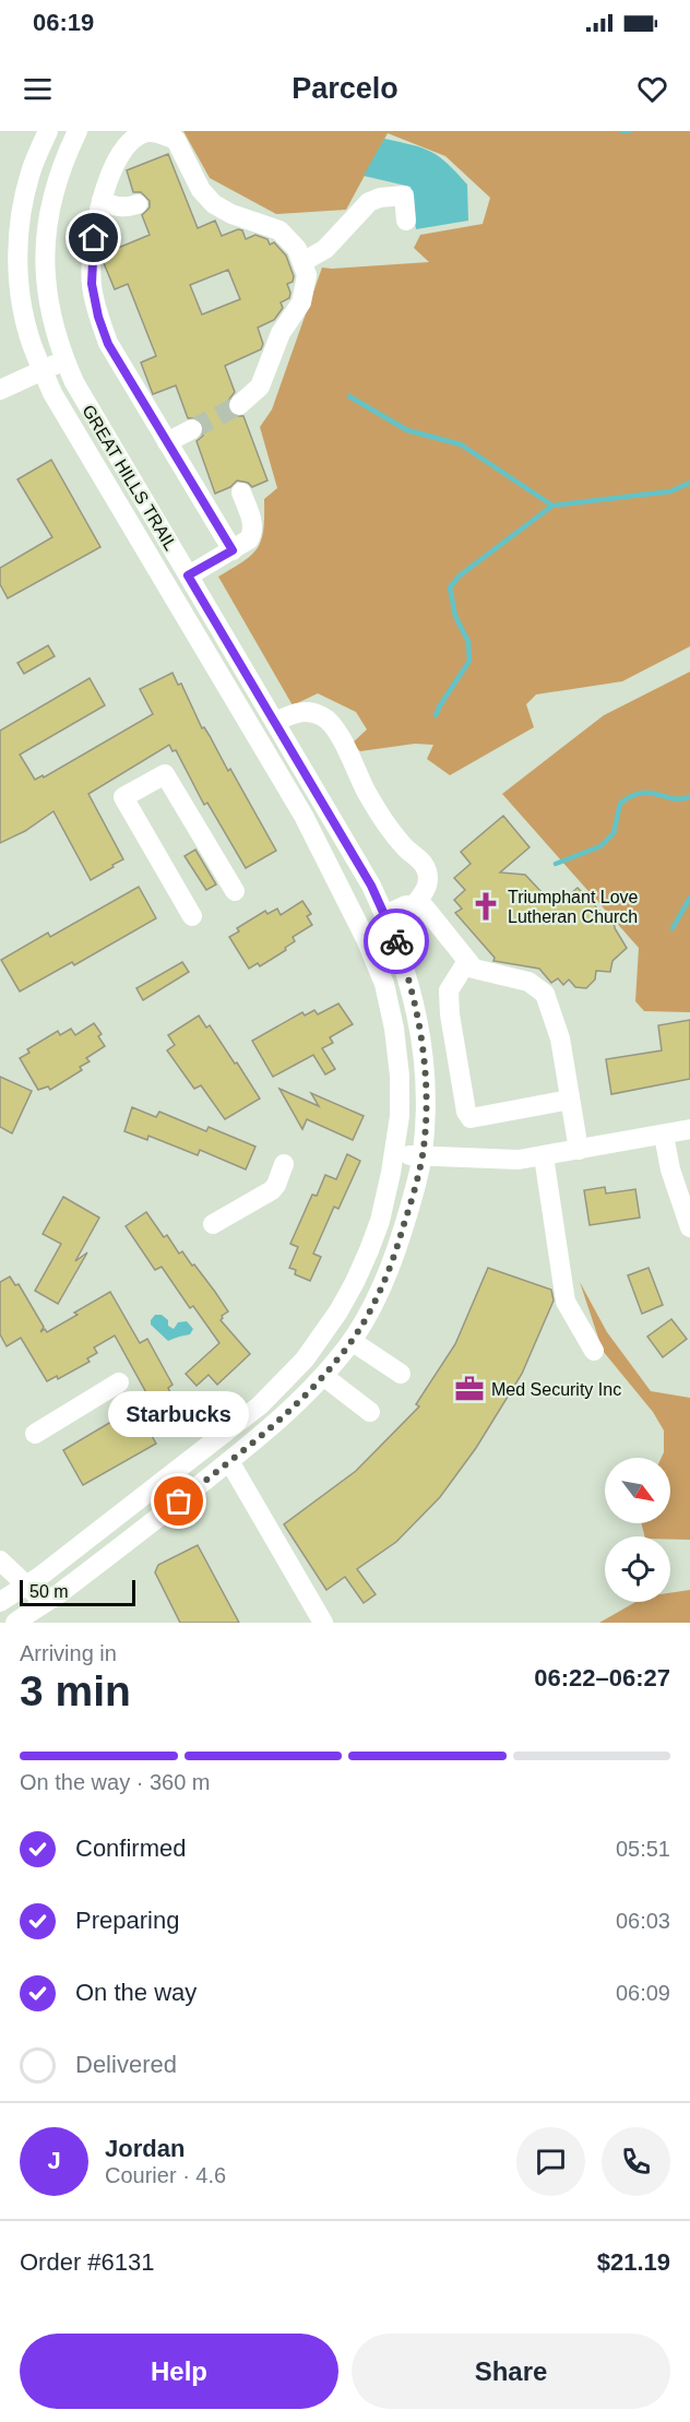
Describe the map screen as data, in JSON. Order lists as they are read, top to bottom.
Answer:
{
  "streets": {
    "street": ["GREAT HILLS TRAIL"]
  },
  "places": {
    "church": ["Triumphant Love Lutheran Church"],
    "office": ["Med Security Inc"],
    "other": ["Starbucks"]
  },
  "scale_bar": "50 m",
  "north": "bottom right",
  "page": {
    "status": "06:19",
    "header": "Parcelo",
    "bubble": "Starbucks",
    "scale": "50 m",
    "heading": ["3 min", "Arriving in", "06:22–06:27"],
    "panel": [
      "Jordan",
      "Courier · 4.6",
      "Order #6131",
      "$21.19"
    ],
    "bar": "On the way · 360 m",
    "list": [
      ["Confirmed", "05:51"],
      ["Preparing", "06:03"],
      ["On the way", "06:09"],
      "Delivered"
    ],
    "round": "J",
    "buttons": ["Help", "Share"]
  }
}
